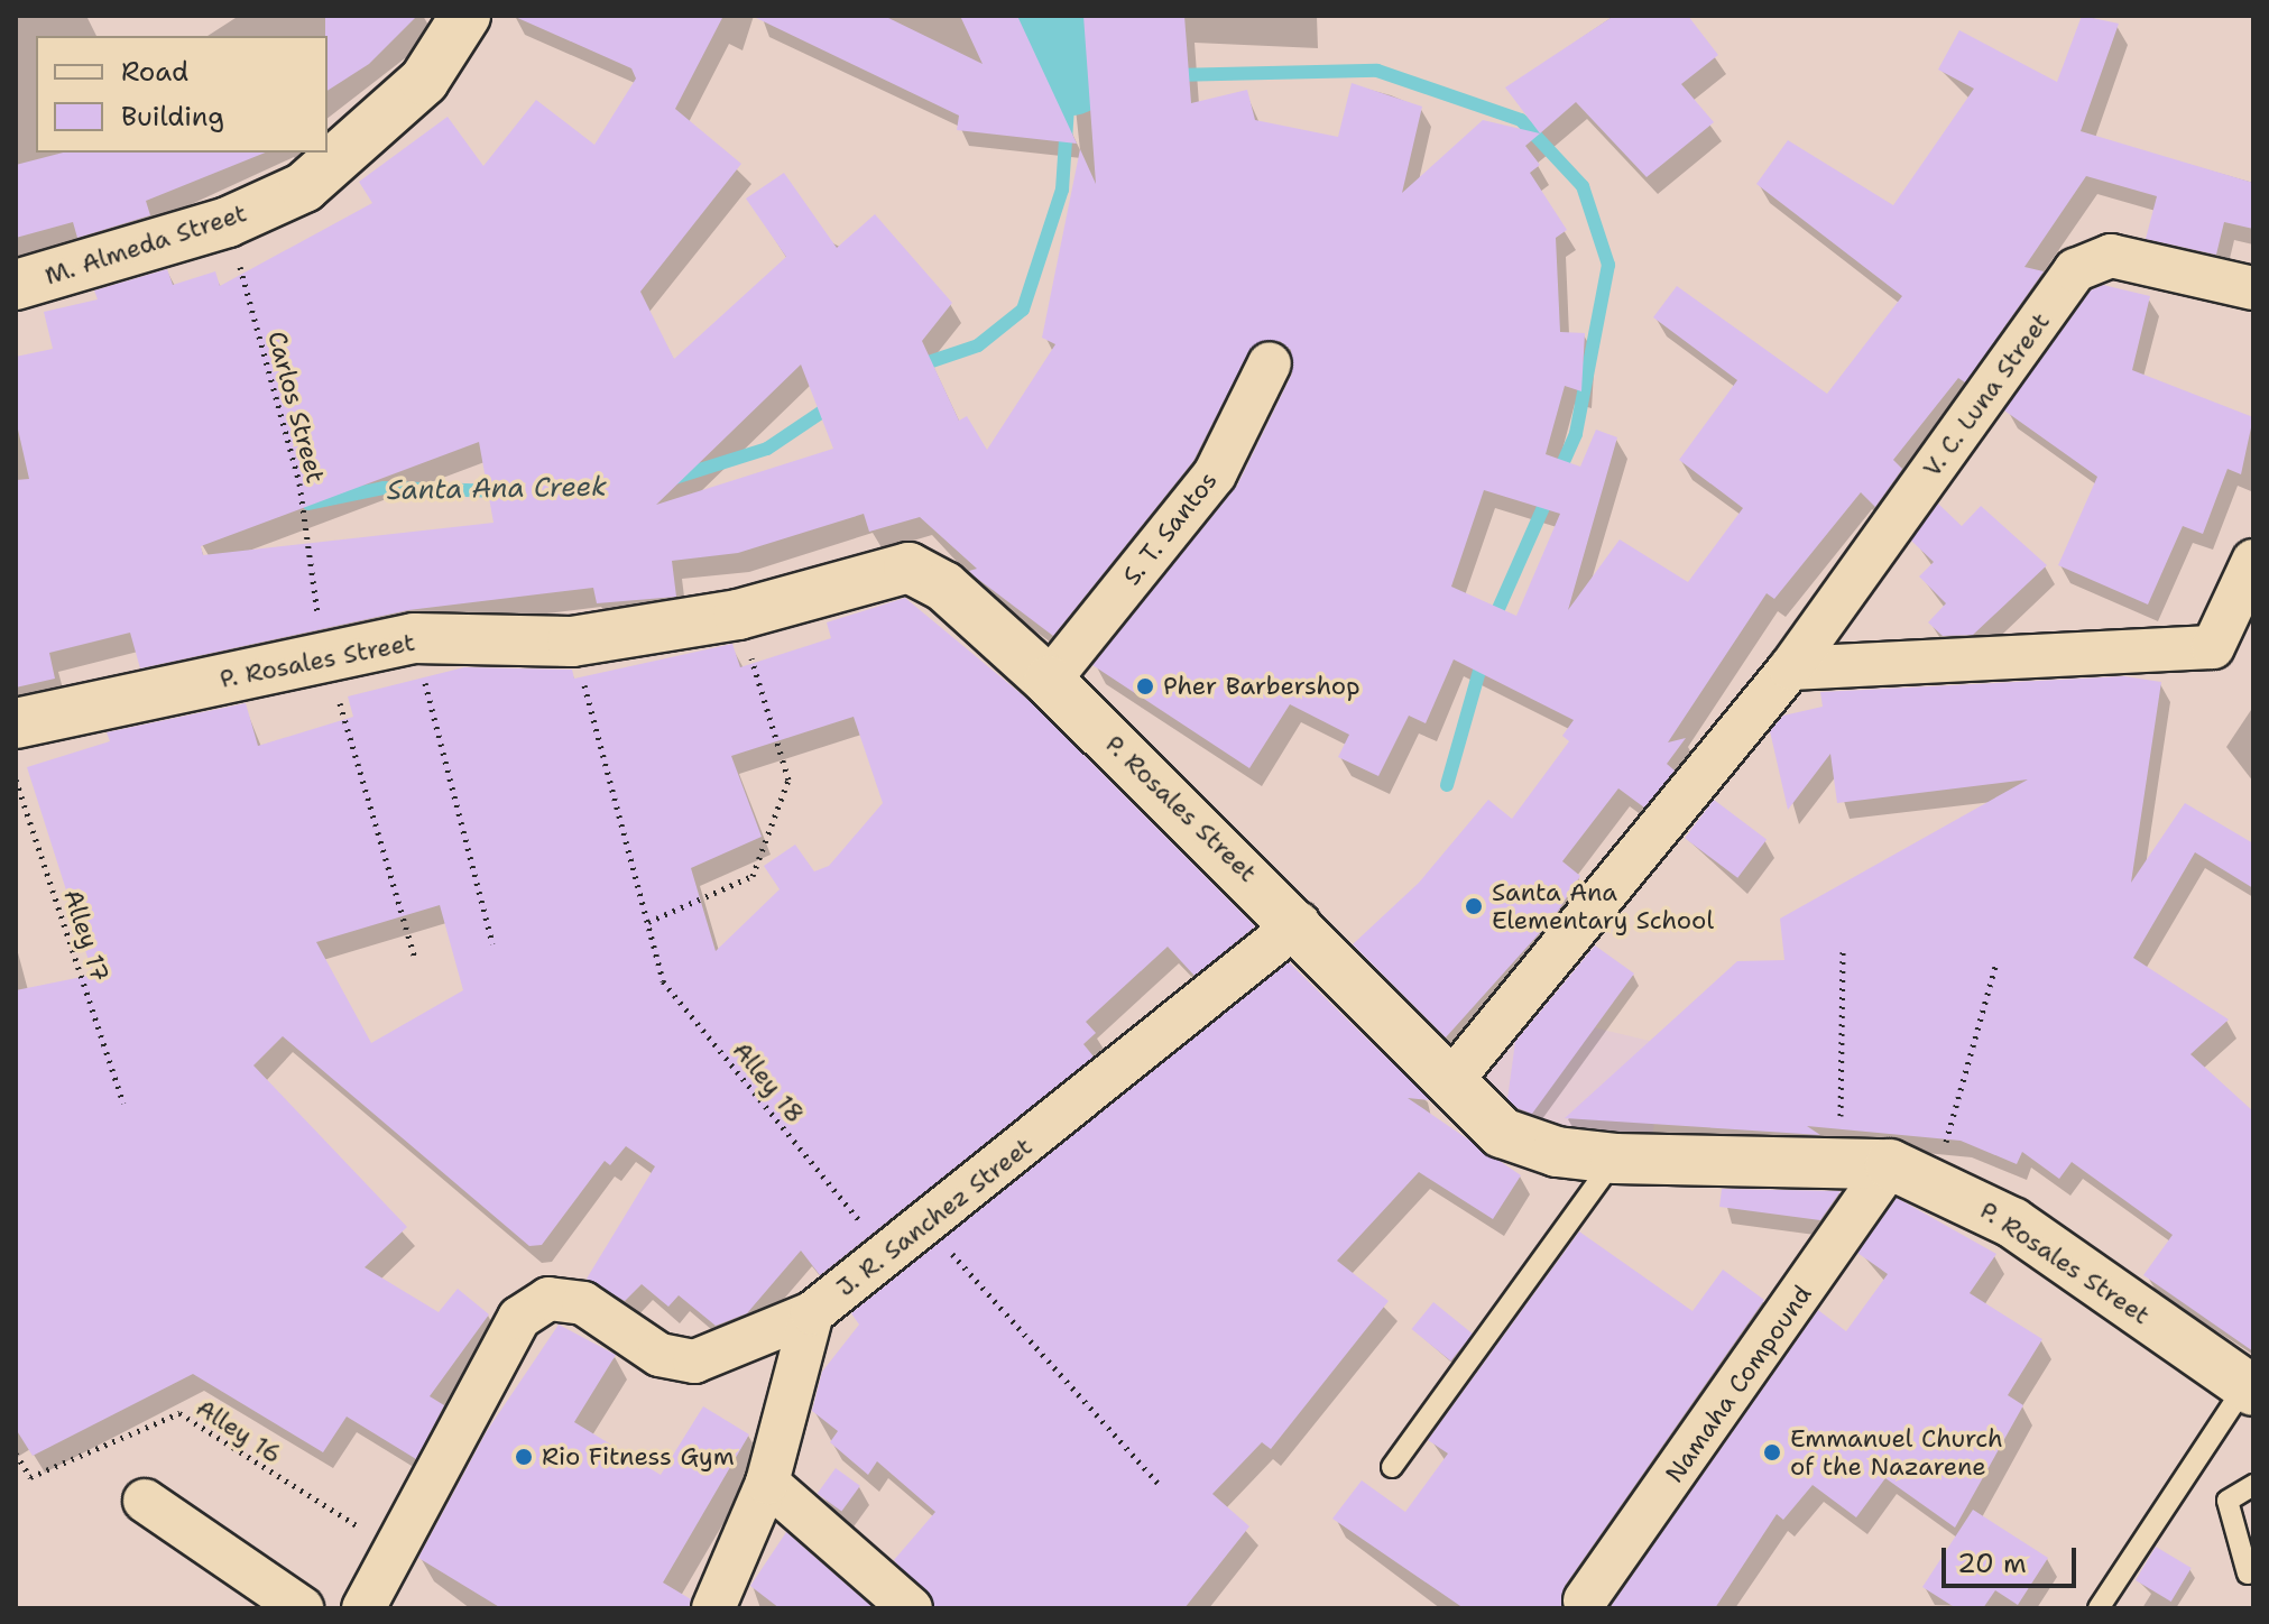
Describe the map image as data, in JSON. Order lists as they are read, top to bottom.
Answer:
{
  "streets": {
    "street": [
      "M. Almeda Street",
      "V. C. Luna Street",
      "S. T. Santos",
      "P. Rosales Street",
      "J. R. Sanchez Street",
      "Namaha Compound"
    ],
    "path": [
      "Carlos Street",
      "Alley 17",
      "Alley 18",
      "Alley 16"
    ]
  },
  "crossings": [
    ["M. Almeda Street", "Carlos Street"],
    ["V. C. Luna Street", "P. Rosales Street"],
    ["Carlos Street", "P. Rosales Street"],
    ["S. T. Santos", "P. Rosales Street"],
    ["P. Rosales Street", "Alley 18"],
    ["P. Rosales Street", "J. R. Sanchez Street"],
    ["P. Rosales Street", "Namaha Compound"],
    ["Alley 18", "J. R. Sanchez Street"]
  ],
  "water": ["Santa Ana Creek"],
  "places": [
    "Pher Barbershop",
    "Santa Ana Elementary School",
    "Emmanuel Church of the Nazarene",
    "Rio Fitness Gym"
  ],
  "legend": ["Road", "Building"],
  "scale_bar": "20 m"
}
